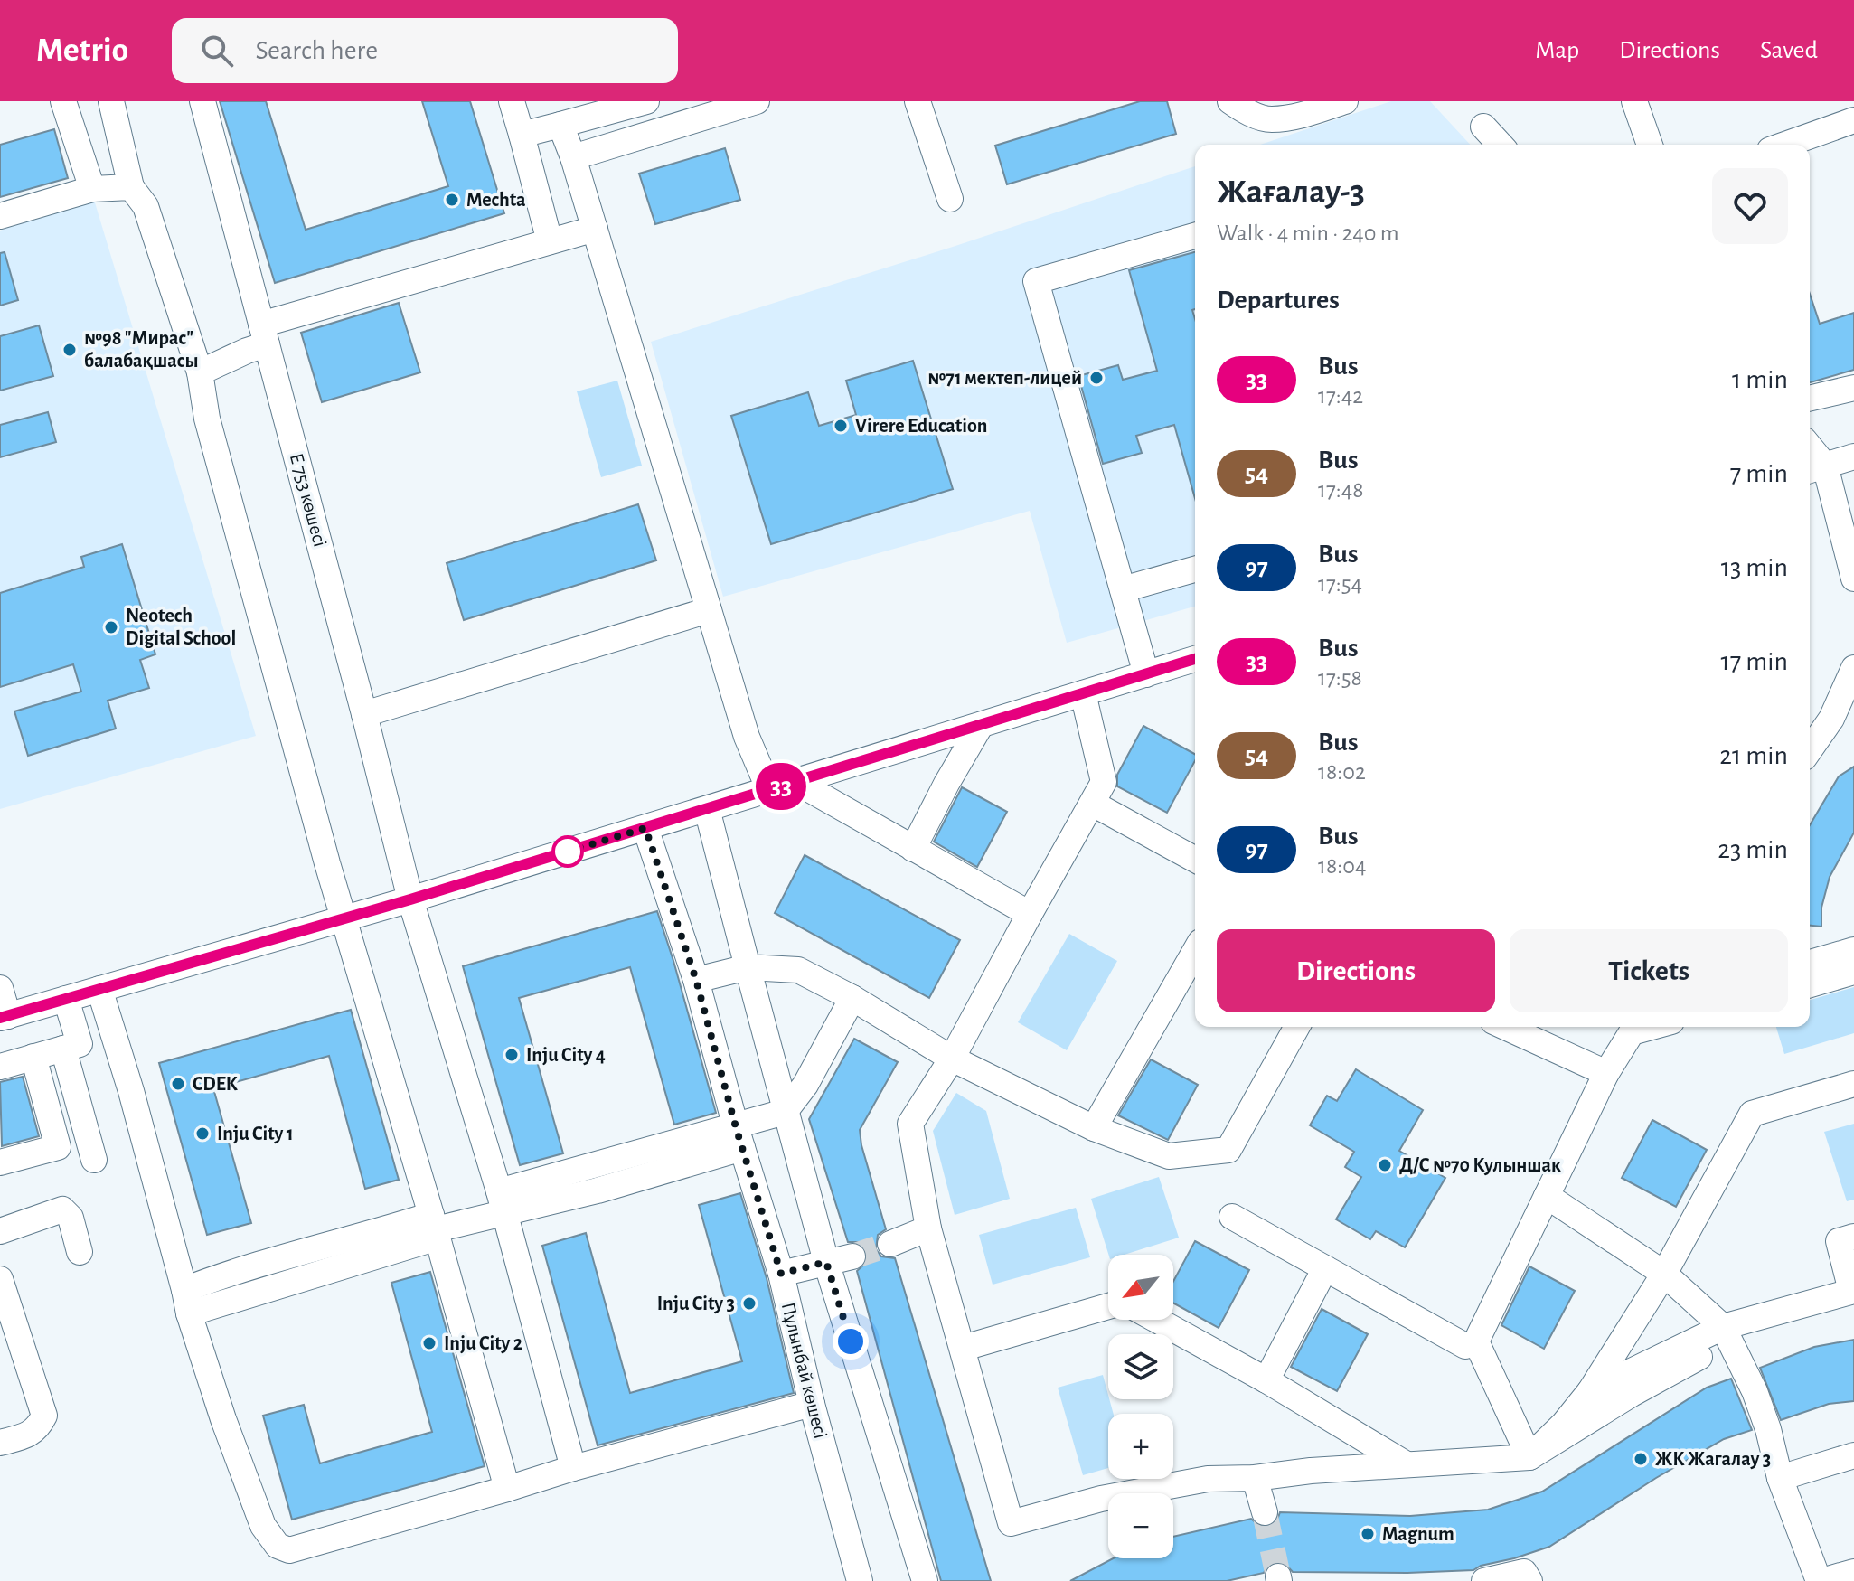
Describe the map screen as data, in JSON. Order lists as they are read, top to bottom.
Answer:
{
  "streets": {
    "street": ["Е 753 көшесі", "Пұлынбай көшесі"]
  },
  "places": [
    "Mechta",
    "№98 \"Мирас\" балабақшасы",
    "№71 мектеп-лицей",
    "Virere Education",
    "Neotech Digital School",
    "Inju City 4",
    "CDEK",
    "Inju City 1",
    "Д/С №70 Кулыншак",
    "Inju City 3",
    "Inju City 2",
    "ЖК Жагалау 3",
    "Magnum"
  ],
  "lines": ["bus line 33"],
  "north": "bottom left",
  "page": {
    "header": "Metrio",
    "search": "Search here",
    "nav": ["Map", "Directions", "Saved"],
    "on_map": "33",
    "heading": [
      ["Жағалау-3", "Walk · 4 min · 240 m"],
      "Departures"
    ],
    "list": [
      {
        "mark": "33",
        "name": "Bus",
        "note": "17:42",
        "value": "1 min"
      },
      {
        "mark": "54",
        "name": "Bus",
        "note": "17:48",
        "value": "7 min"
      },
      {
        "mark": "97",
        "name": "Bus",
        "note": "17:54",
        "value": "13 min"
      },
      {
        "mark": "33",
        "name": "Bus",
        "note": "17:58",
        "value": "17 min"
      },
      {
        "mark": "54",
        "name": "Bus",
        "note": "18:02",
        "value": "21 min"
      },
      {
        "mark": "97",
        "name": "Bus",
        "note": "18:04",
        "value": "23 min"
      }
    ],
    "buttons": ["Directions", "Tickets"],
    "map_buttons": ["+", "−"]
  }
}
